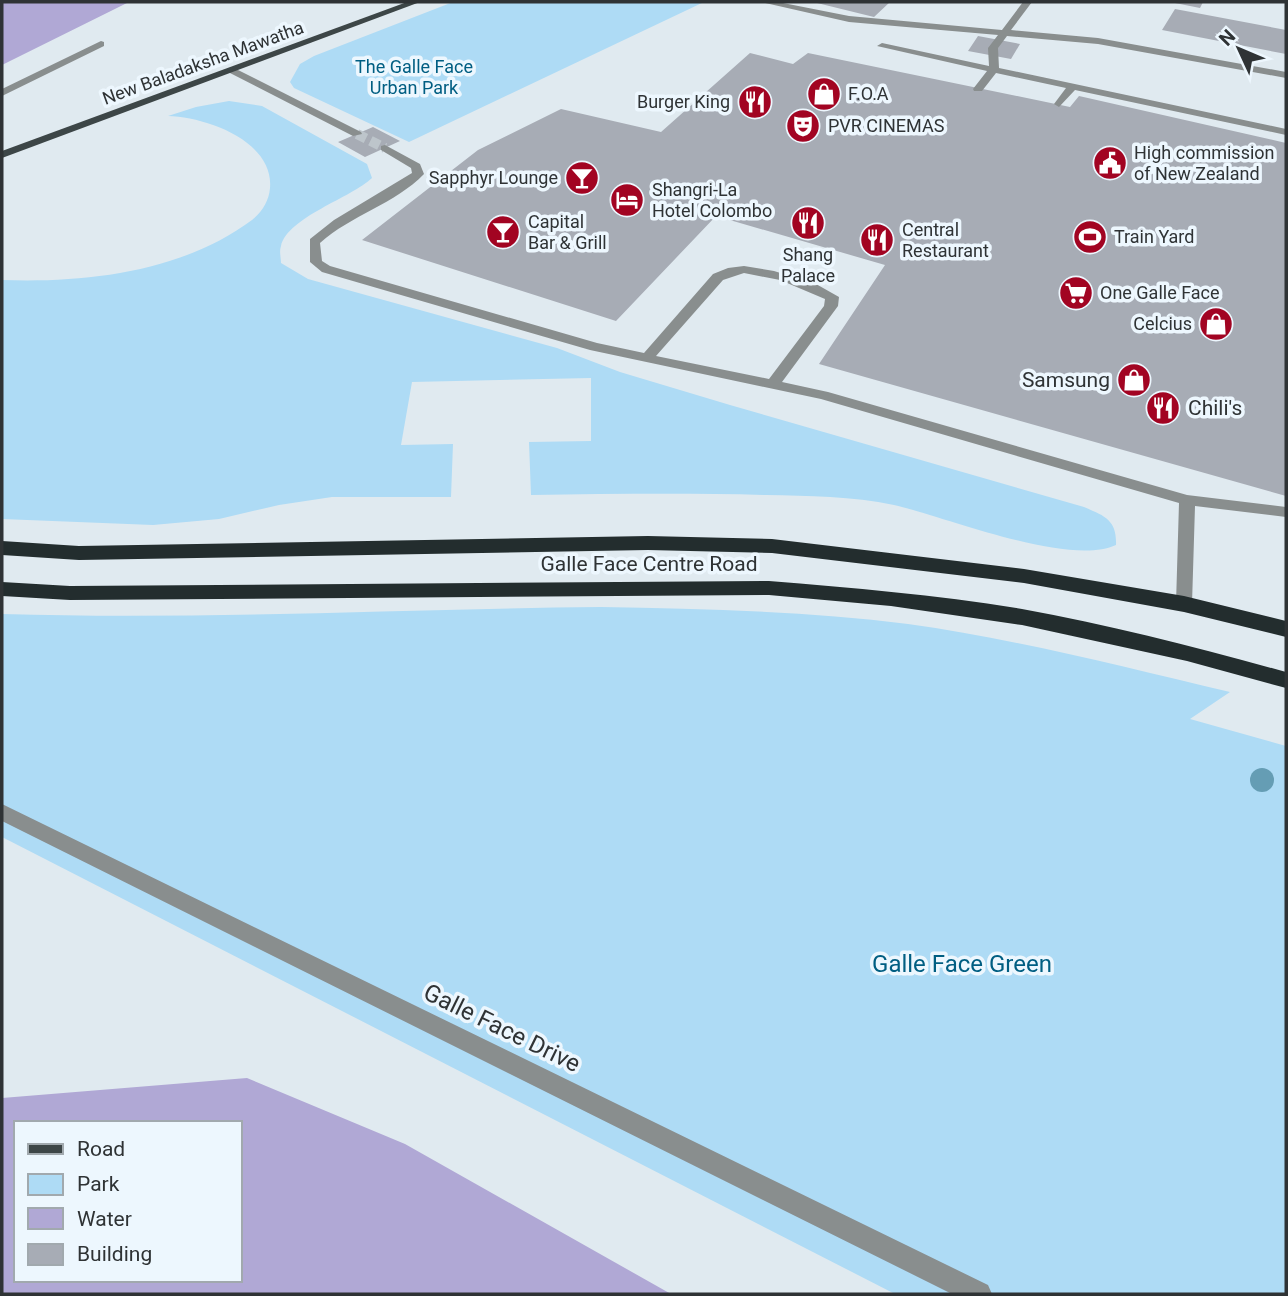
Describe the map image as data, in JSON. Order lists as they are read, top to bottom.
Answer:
{
  "streets": {
    "highway": ["Galle Face Centre Road"],
    "main road": ["New Baladaksha Mawatha"],
    "street": ["Galle Face Drive"]
  },
  "parks": ["The Galle Face Urban Park", "Galle Face Green"],
  "places": {
    "shop": ["F.O.A", "Celcius", "Samsung"],
    "restaurant": [
      "Burger King",
      "Shang Palace",
      "Central Restaurant",
      "Chili's"
    ],
    "theatre": ["PVR CINEMAS"],
    "public building": ["High commission of New Zealand"],
    "bar": ["Sapphyr Lounge", "Capital Bar & Grill"],
    "hotel": ["Shangri-La Hotel Colombo"],
    "sports": ["Train Yard"],
    "supermarket": ["One Galle Face"]
  },
  "legend": [
    "Road",
    "Park",
    "Water",
    "Building"
  ],
  "north": "top left"
}
